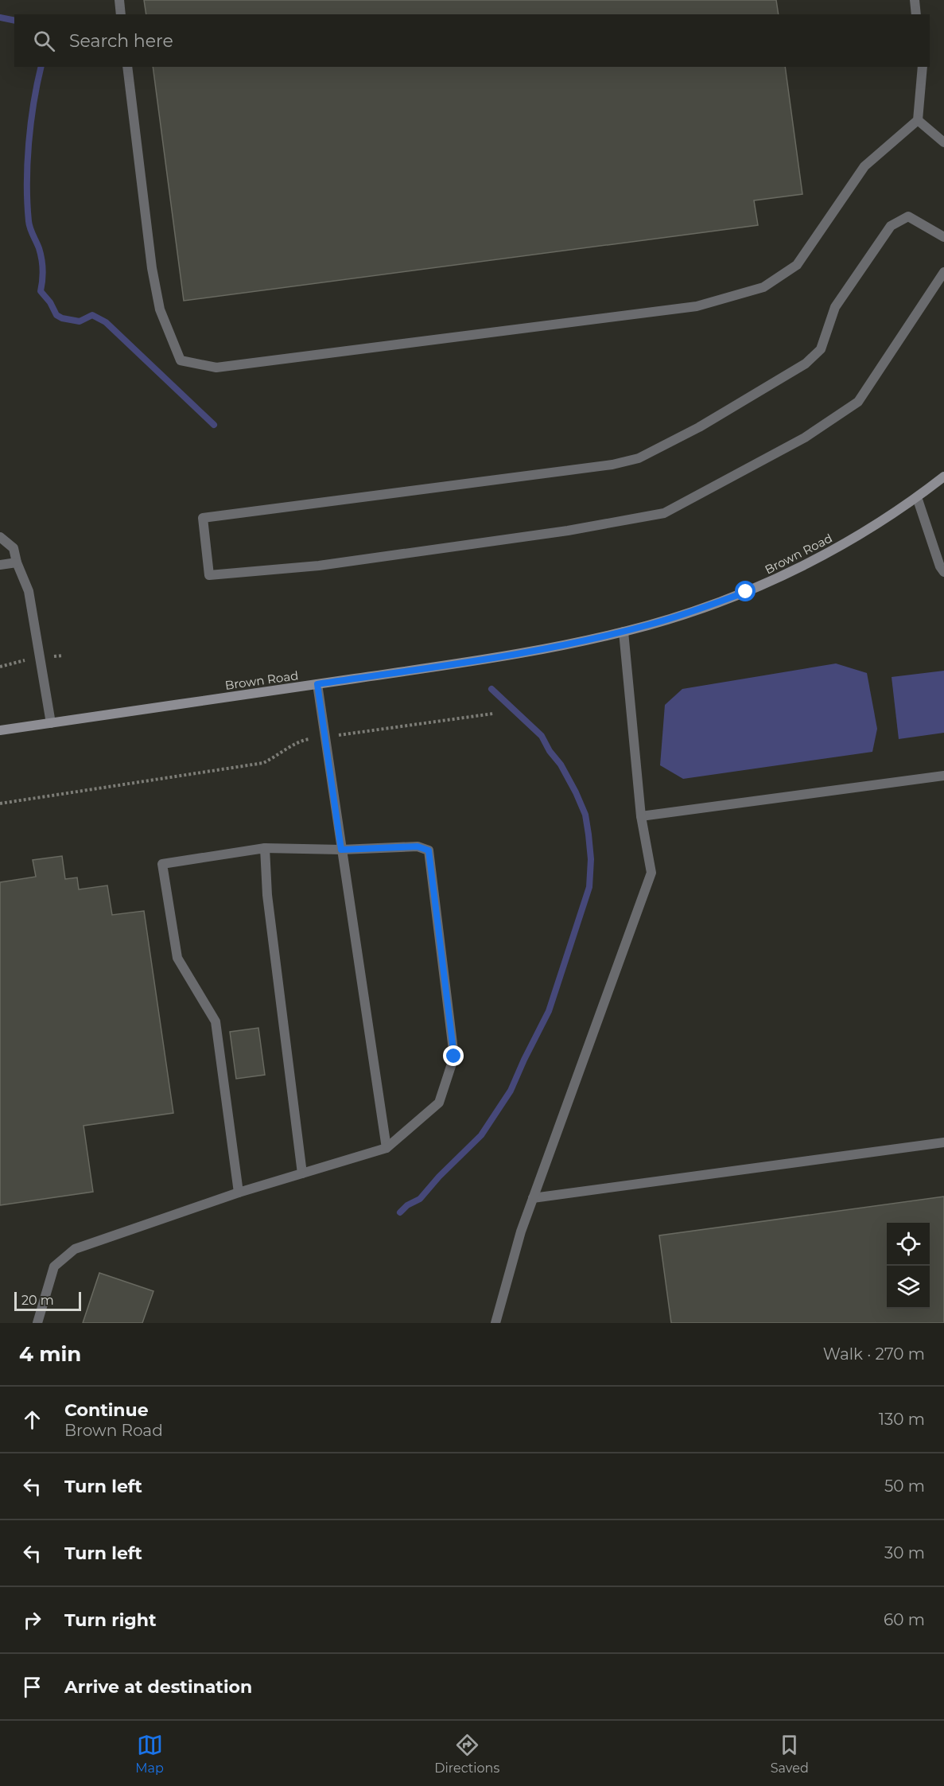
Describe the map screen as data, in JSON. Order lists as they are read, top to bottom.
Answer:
{
  "streets": {
    "main road": ["Brown Road"]
  },
  "scale_bar": "20 m",
  "page": {
    "search": "Search here",
    "scale": "20 m",
    "heading": ["4 min", "Walk · 270 m"],
    "list": [
      ["Continue", "Brown Road", "130 m"],
      ["Turn left", "50 m"],
      ["Turn left", "30 m"],
      ["Turn right", "60 m"],
      "Arrive at destination"
    ],
    "nav": ["Map", "Directions", "Saved"]
  }
}
